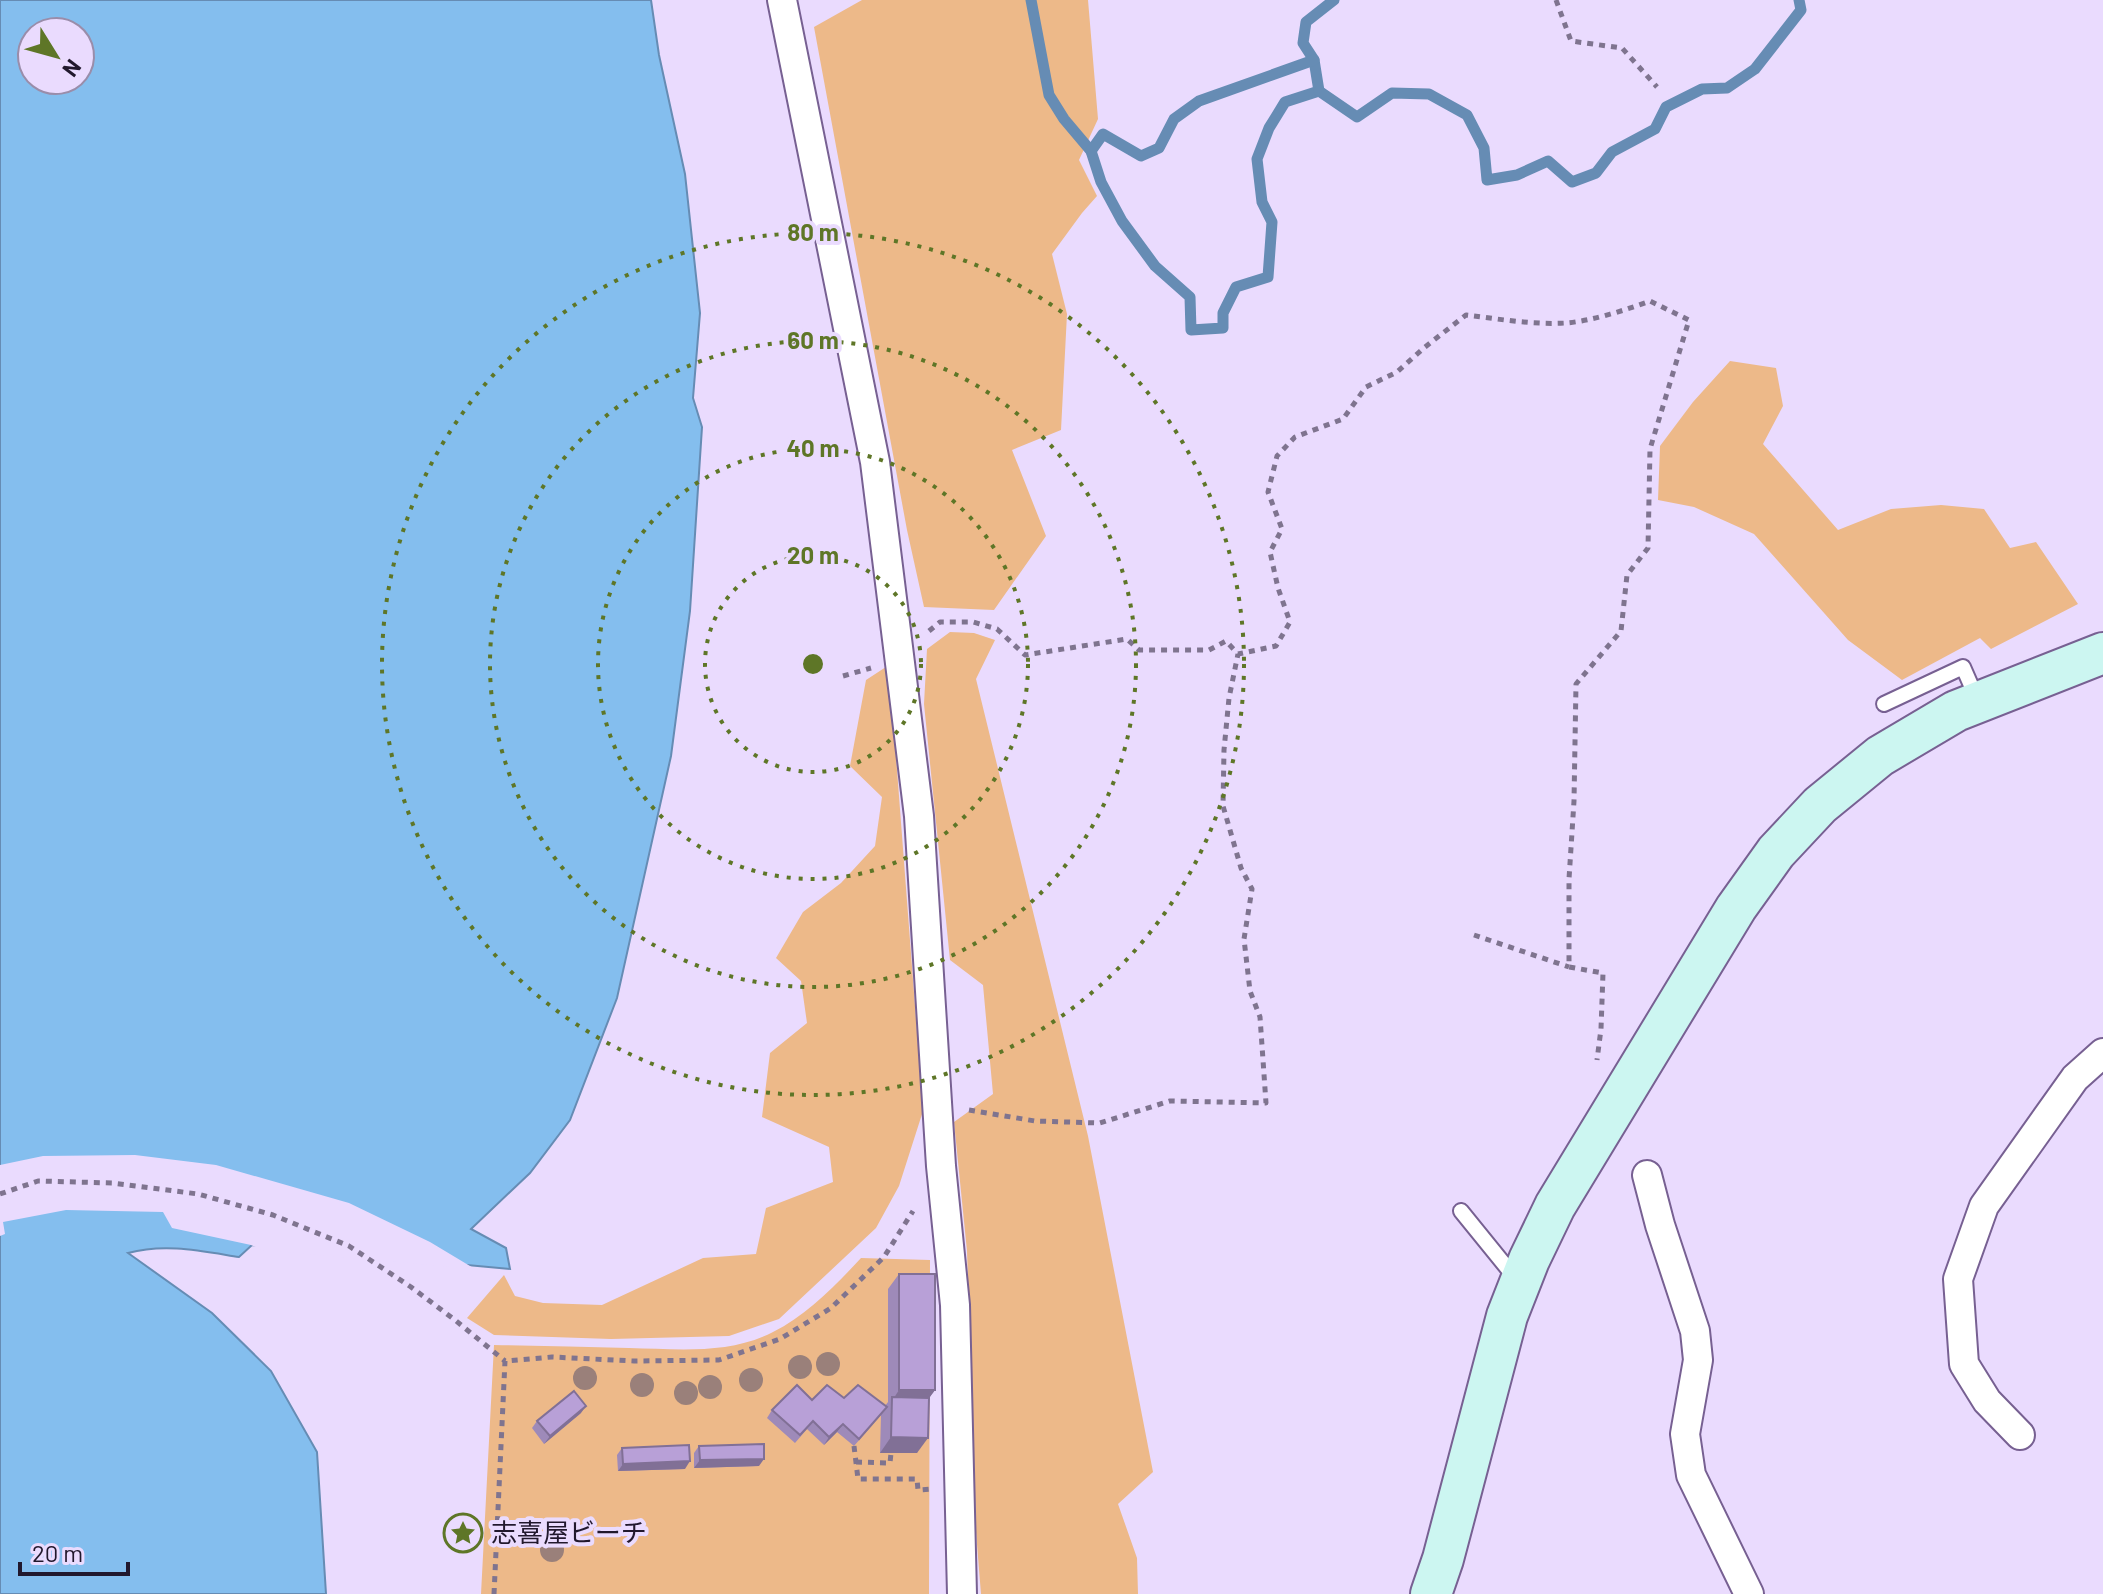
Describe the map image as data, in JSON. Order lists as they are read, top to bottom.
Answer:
{
  "places": {
    "place": ["志喜屋ビーチ"]
  },
  "scale_bar": "20 m",
  "north": "bottom right",
  "rings": [
    "80 m",
    "60 m",
    "40 m",
    "20 m"
  ]
}
